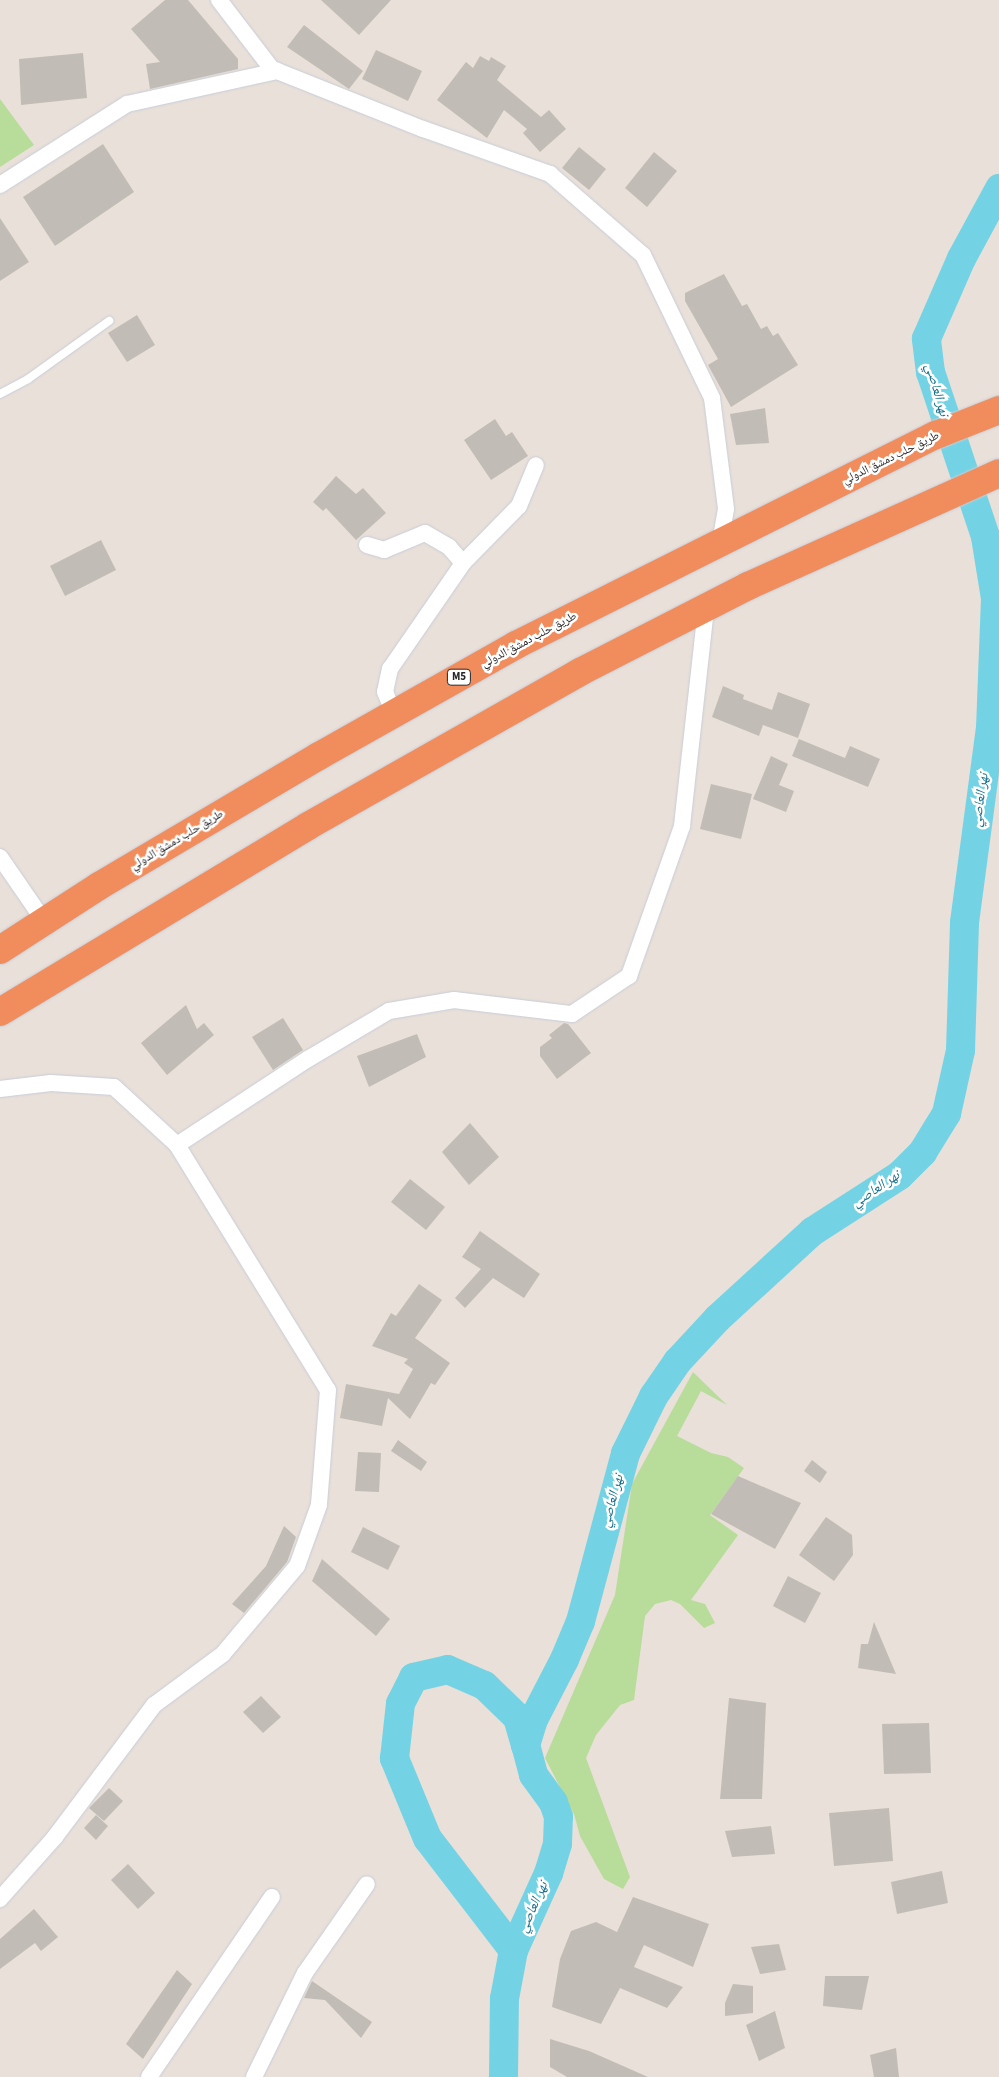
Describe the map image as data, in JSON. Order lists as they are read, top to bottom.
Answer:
{
  "streets": {
    "highway": ["طريق حلب دمشق الدولي", "M5"]
  },
  "water": ["نهر العاصي"]
}
